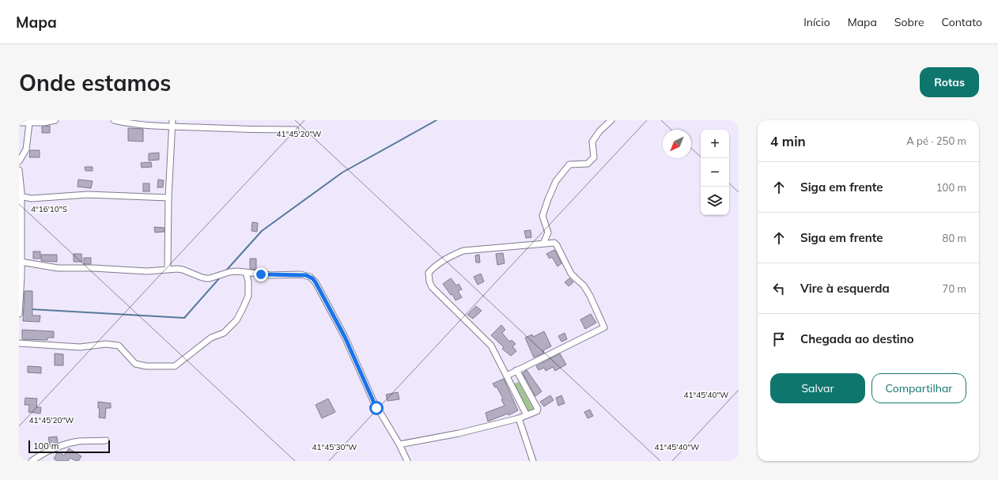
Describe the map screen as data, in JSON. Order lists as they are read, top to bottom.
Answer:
{
  "scale_bar": "100 m",
  "north": "bottom left",
  "page": {
    "header": "Mapa",
    "nav": [
      "Início",
      "Mapa",
      "Sobre",
      "Contato"
    ],
    "buttons": [
      "Rotas",
      ["Salvar", "Compartilhar"]
    ],
    "title": "Onde estamos",
    "heading": ["4 min", "A pé · 250 m"],
    "map_buttons": ["+", "−"],
    "list": [
      ["Siga em frente", "100 m"],
      ["Siga em frente", "80 m"],
      ["Vire à esquerda", "70 m"],
      "Chegada ao destino"
    ],
    "scale": "100 m"
  },
  "coordinates": [
    "41°45'20\"W",
    "4°16'10\"S",
    "41°45'40\"W",
    "41°45'30\"W"
  ]
}
